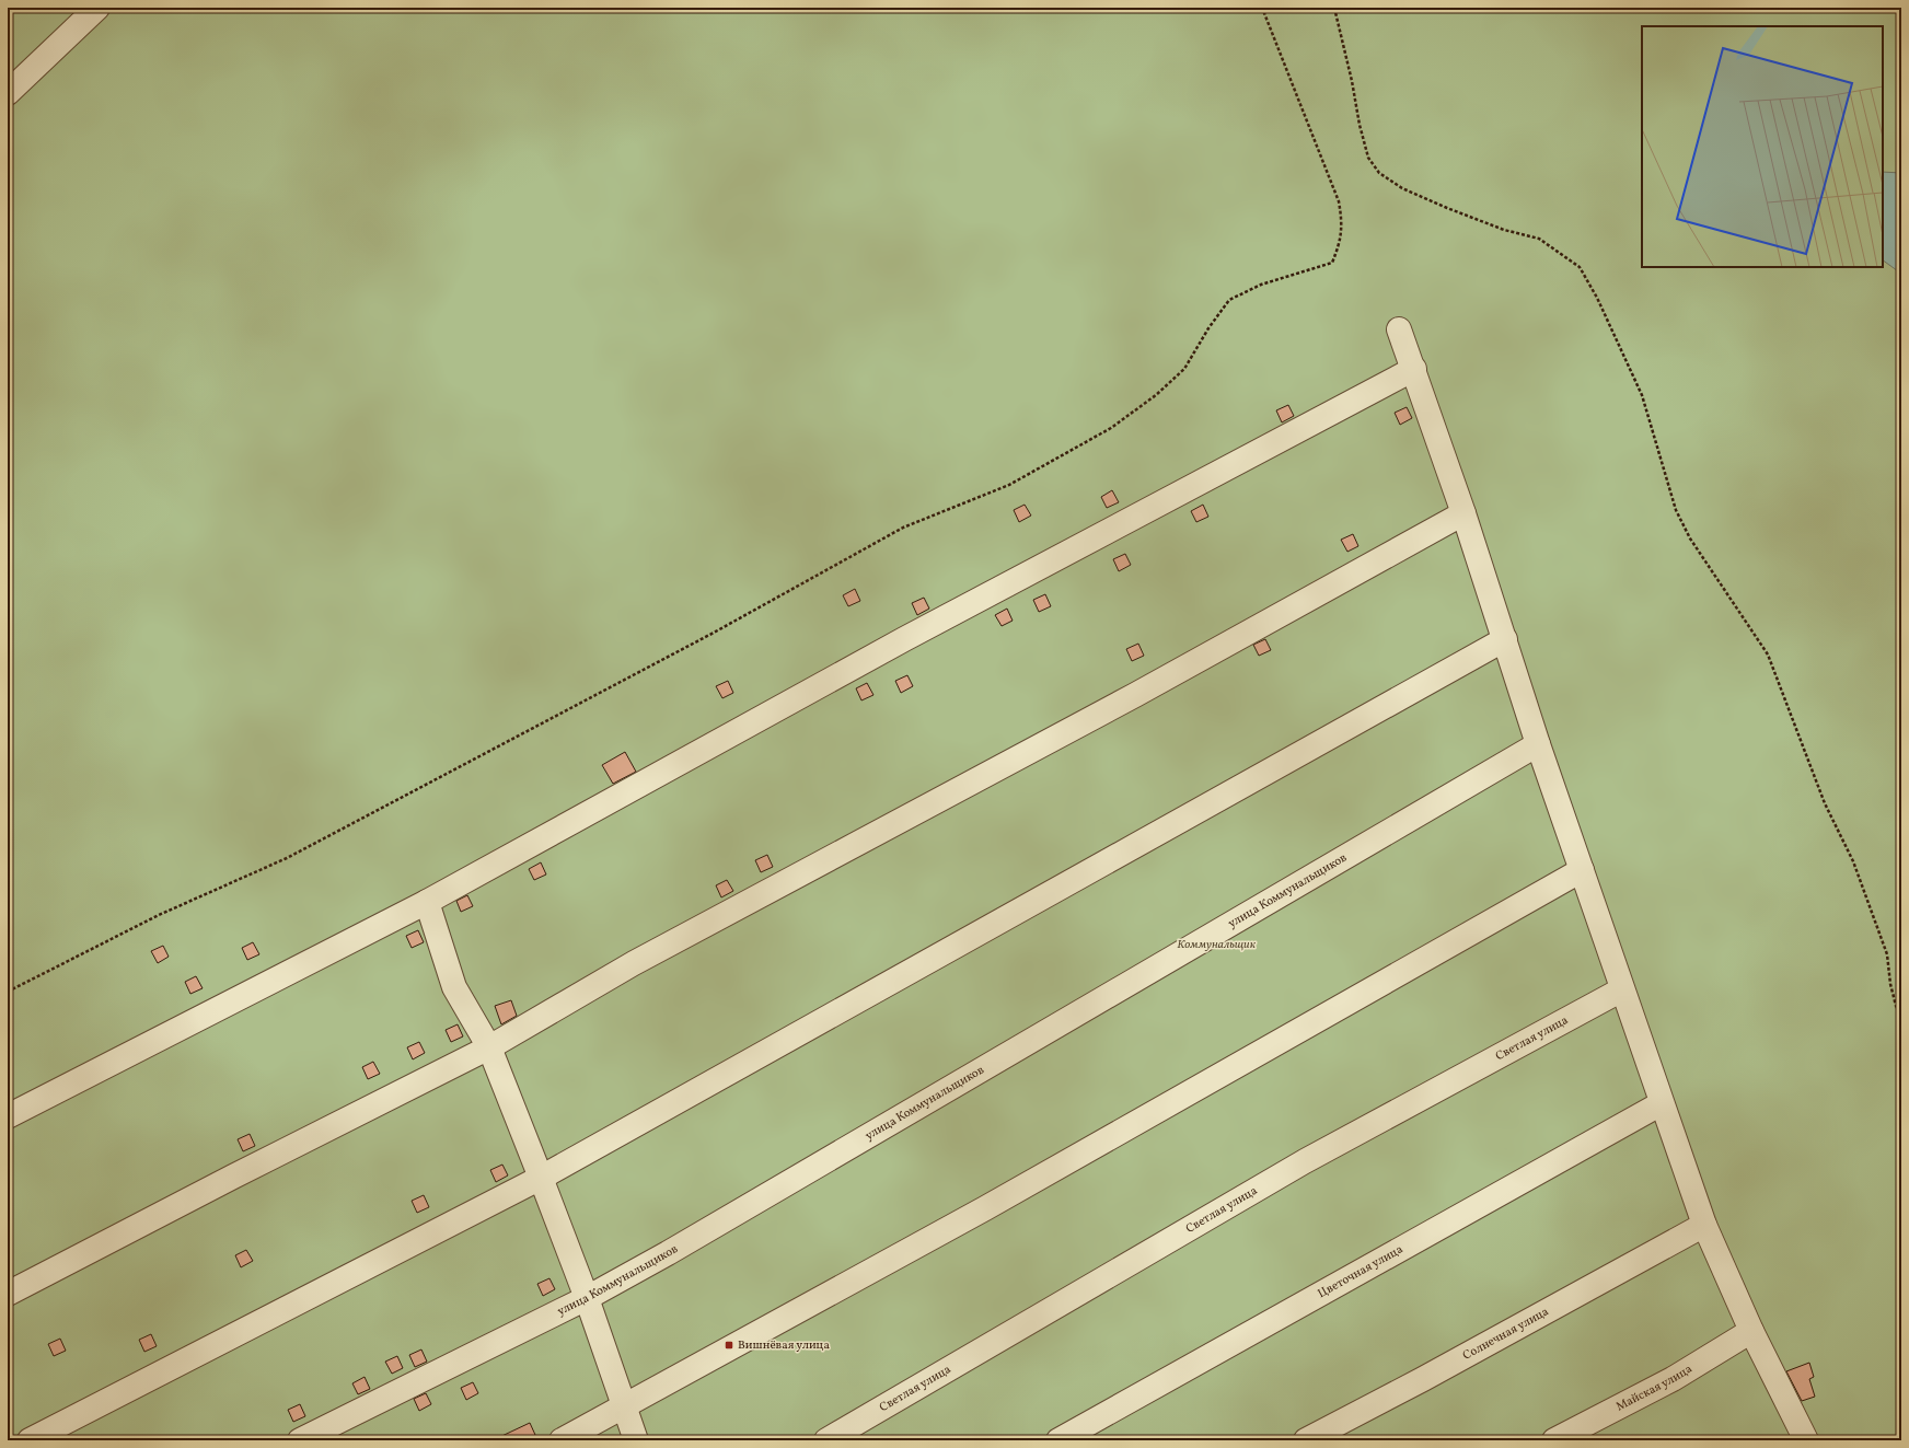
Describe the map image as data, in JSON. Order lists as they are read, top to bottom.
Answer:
{
  "streets": {
    "street": [
      "улица Коммунальщиков",
      "Светлая улица",
      "Цветочная улица",
      "Солнечная улица",
      "Майская улица"
    ]
  },
  "parks": ["Коммунальщик"],
  "places": {
    "transit": ["Вишнёвая улица"]
  }
}
